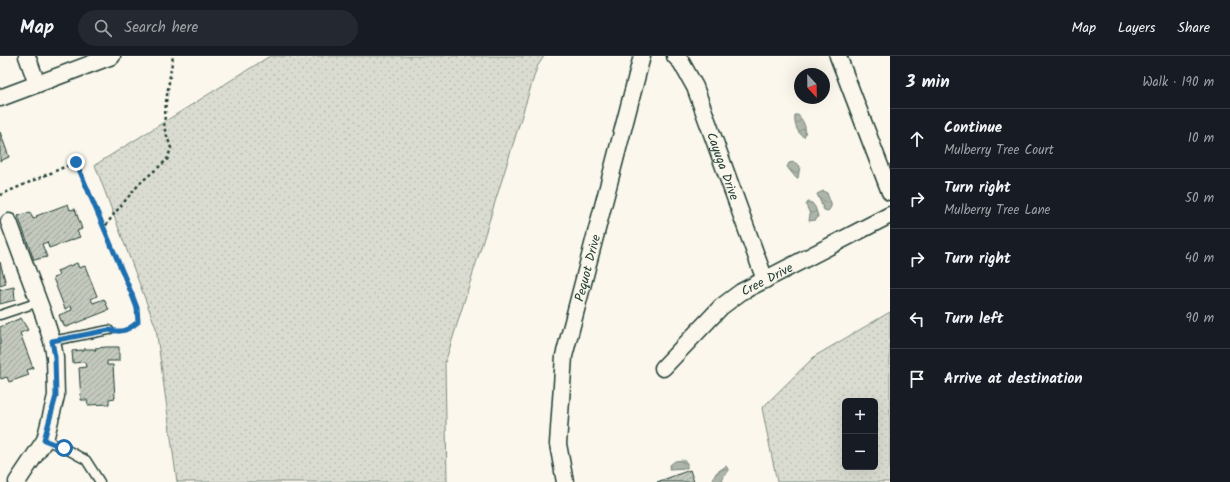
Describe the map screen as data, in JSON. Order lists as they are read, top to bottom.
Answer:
{
  "streets": {
    "street": ["Cayuga Drive", "Pequot Drive", "Cree Drive"]
  },
  "crossings": [
    ["Cayuga Drive", "Cree Drive"]
  ],
  "north": "bottom",
  "page": {
    "header": "Map",
    "search": "Search here",
    "nav": ["Map", "Layers", "Share"],
    "heading": ["3 min", "Walk · 190 m"],
    "list": [
      ["Continue", "Mulberry Tree Court", "10 m"],
      ["Turn right", "Mulberry Tree Lane", "50 m"],
      ["Turn right", "40 m"],
      ["Turn left", "90 m"],
      "Arrive at destination"
    ],
    "map_buttons": ["+", "−"]
  }
}
